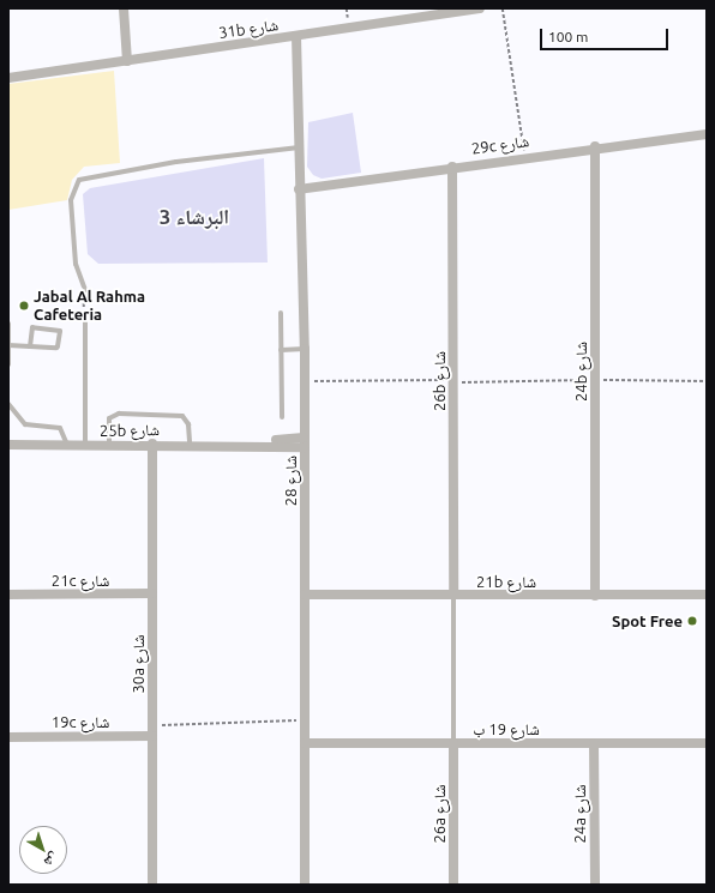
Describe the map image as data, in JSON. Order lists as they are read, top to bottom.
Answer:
{
  "streets": {
    "street": [
      "31b شارع",
      "29c شارع",
      "24b شارع",
      "26b شارع",
      "25b شارع",
      "شارع 28",
      "21c شارع",
      "21b شارع",
      "30a شارع",
      "19c شارع",
      "شارع 19 ب",
      "26a شارع",
      "24a شارع"
    ]
  },
  "crossings": [
    ["31b شارع", "شارع 28"],
    ["29c شارع", "24b شارع"],
    ["29c شارع", "26b شارع"],
    ["29c شارع", "شارع 28"],
    ["24b شارع", "21b شارع"],
    ["26b شارع", "21b شارع"],
    ["25b شارع", "شارع 28"],
    ["25b شارع", "30a شارع"],
    ["شارع 28", "21b شارع"],
    ["شارع 28", "شارع 19 ب"],
    ["21c شارع", "30a شارع"],
    ["30a شارع", "19c شارع"],
    ["شارع 19 ب", "26a شارع"],
    ["شارع 19 ب", "24a شارع"]
  ],
  "districts": ["البرشاء 3"],
  "places": ["Jabal Al Rahma Cafeteria", "Spot Free"],
  "scale_bar": "100 m",
  "north": "bottom right"
}
